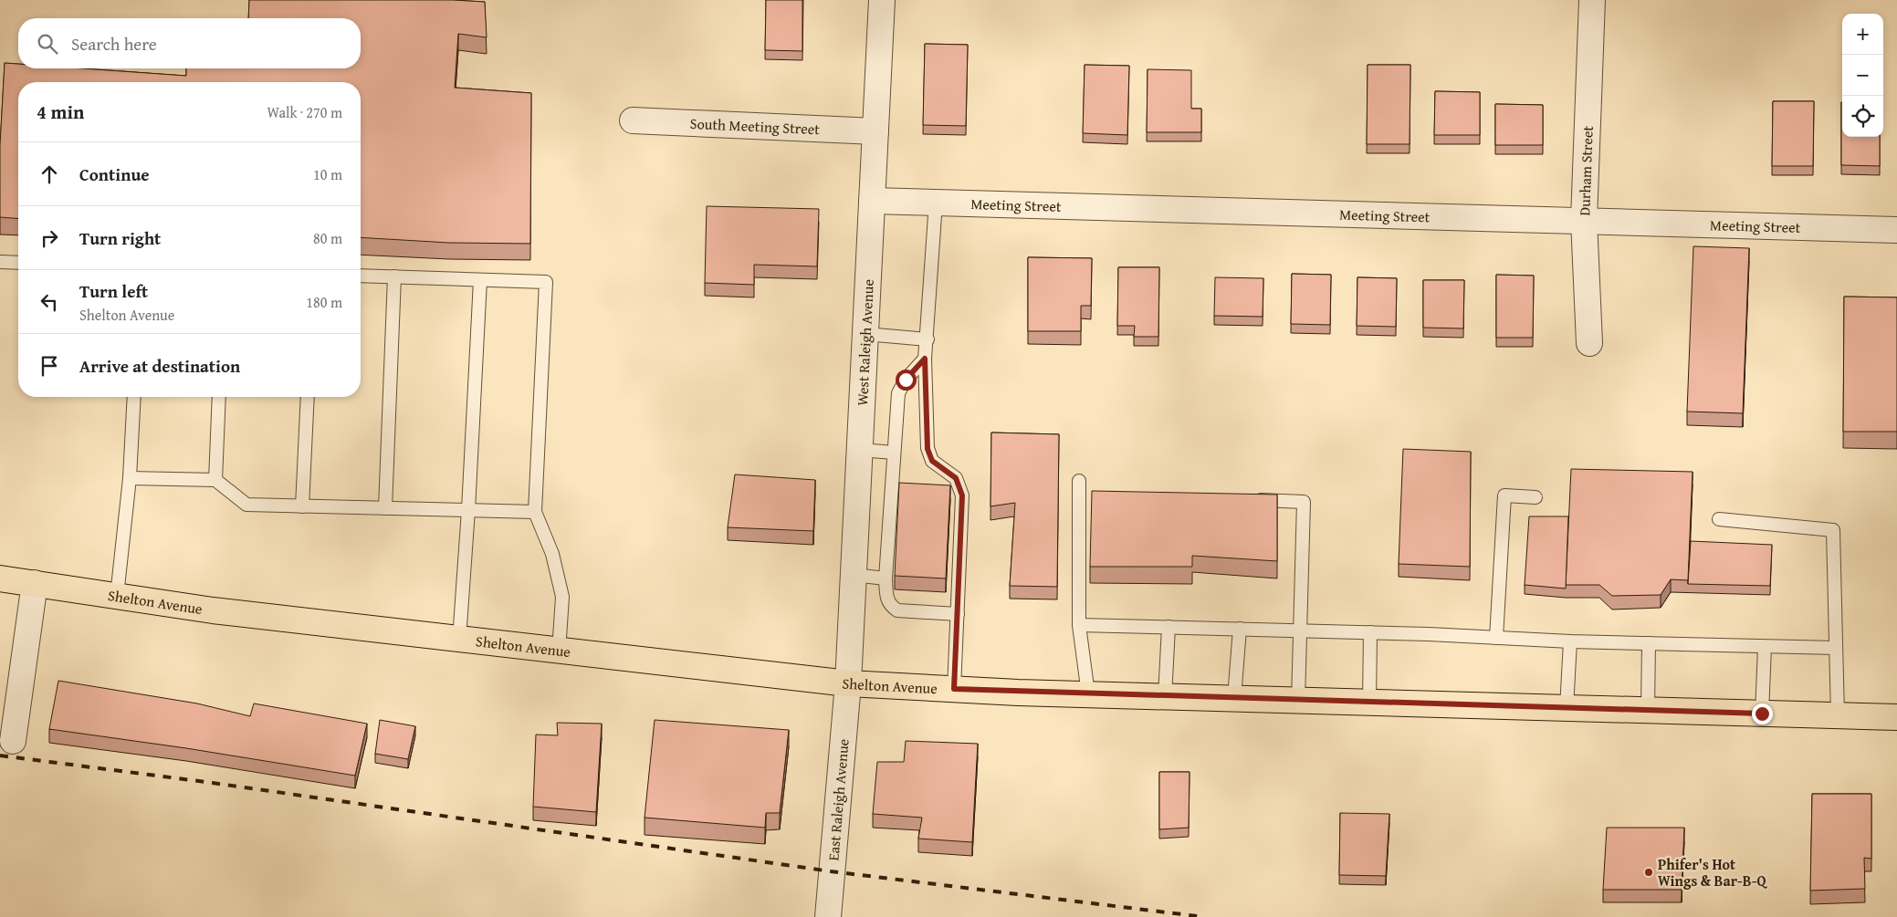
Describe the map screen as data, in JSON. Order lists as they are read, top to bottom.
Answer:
{
  "streets": {
    "main road": ["Shelton Avenue"],
    "street": [
      "South Meeting Street",
      "Durham Street",
      "Meeting Street",
      "West Raleigh Avenue",
      "East Raleigh Avenue"
    ]
  },
  "crossings": [
    ["South Meeting Street", "West Raleigh Avenue"],
    ["Durham Street", "Meeting Street"],
    ["Meeting Street", "West Raleigh Avenue"],
    ["West Raleigh Avenue", "Shelton Avenue"],
    ["West Raleigh Avenue", "East Raleigh Avenue"],
    ["Shelton Avenue", "East Raleigh Avenue"]
  ],
  "places": ["Phifer's Hot Wings & Bar-B-Q"],
  "page": {
    "map_buttons": ["+", "−"],
    "search": "Search here",
    "heading": ["4 min", "Walk · 270 m"],
    "list": [
      ["Continue", "10 m"],
      ["Turn right", "80 m"],
      ["Turn left", "Shelton Avenue", "180 m"],
      "Arrive at destination"
    ]
  }
}
